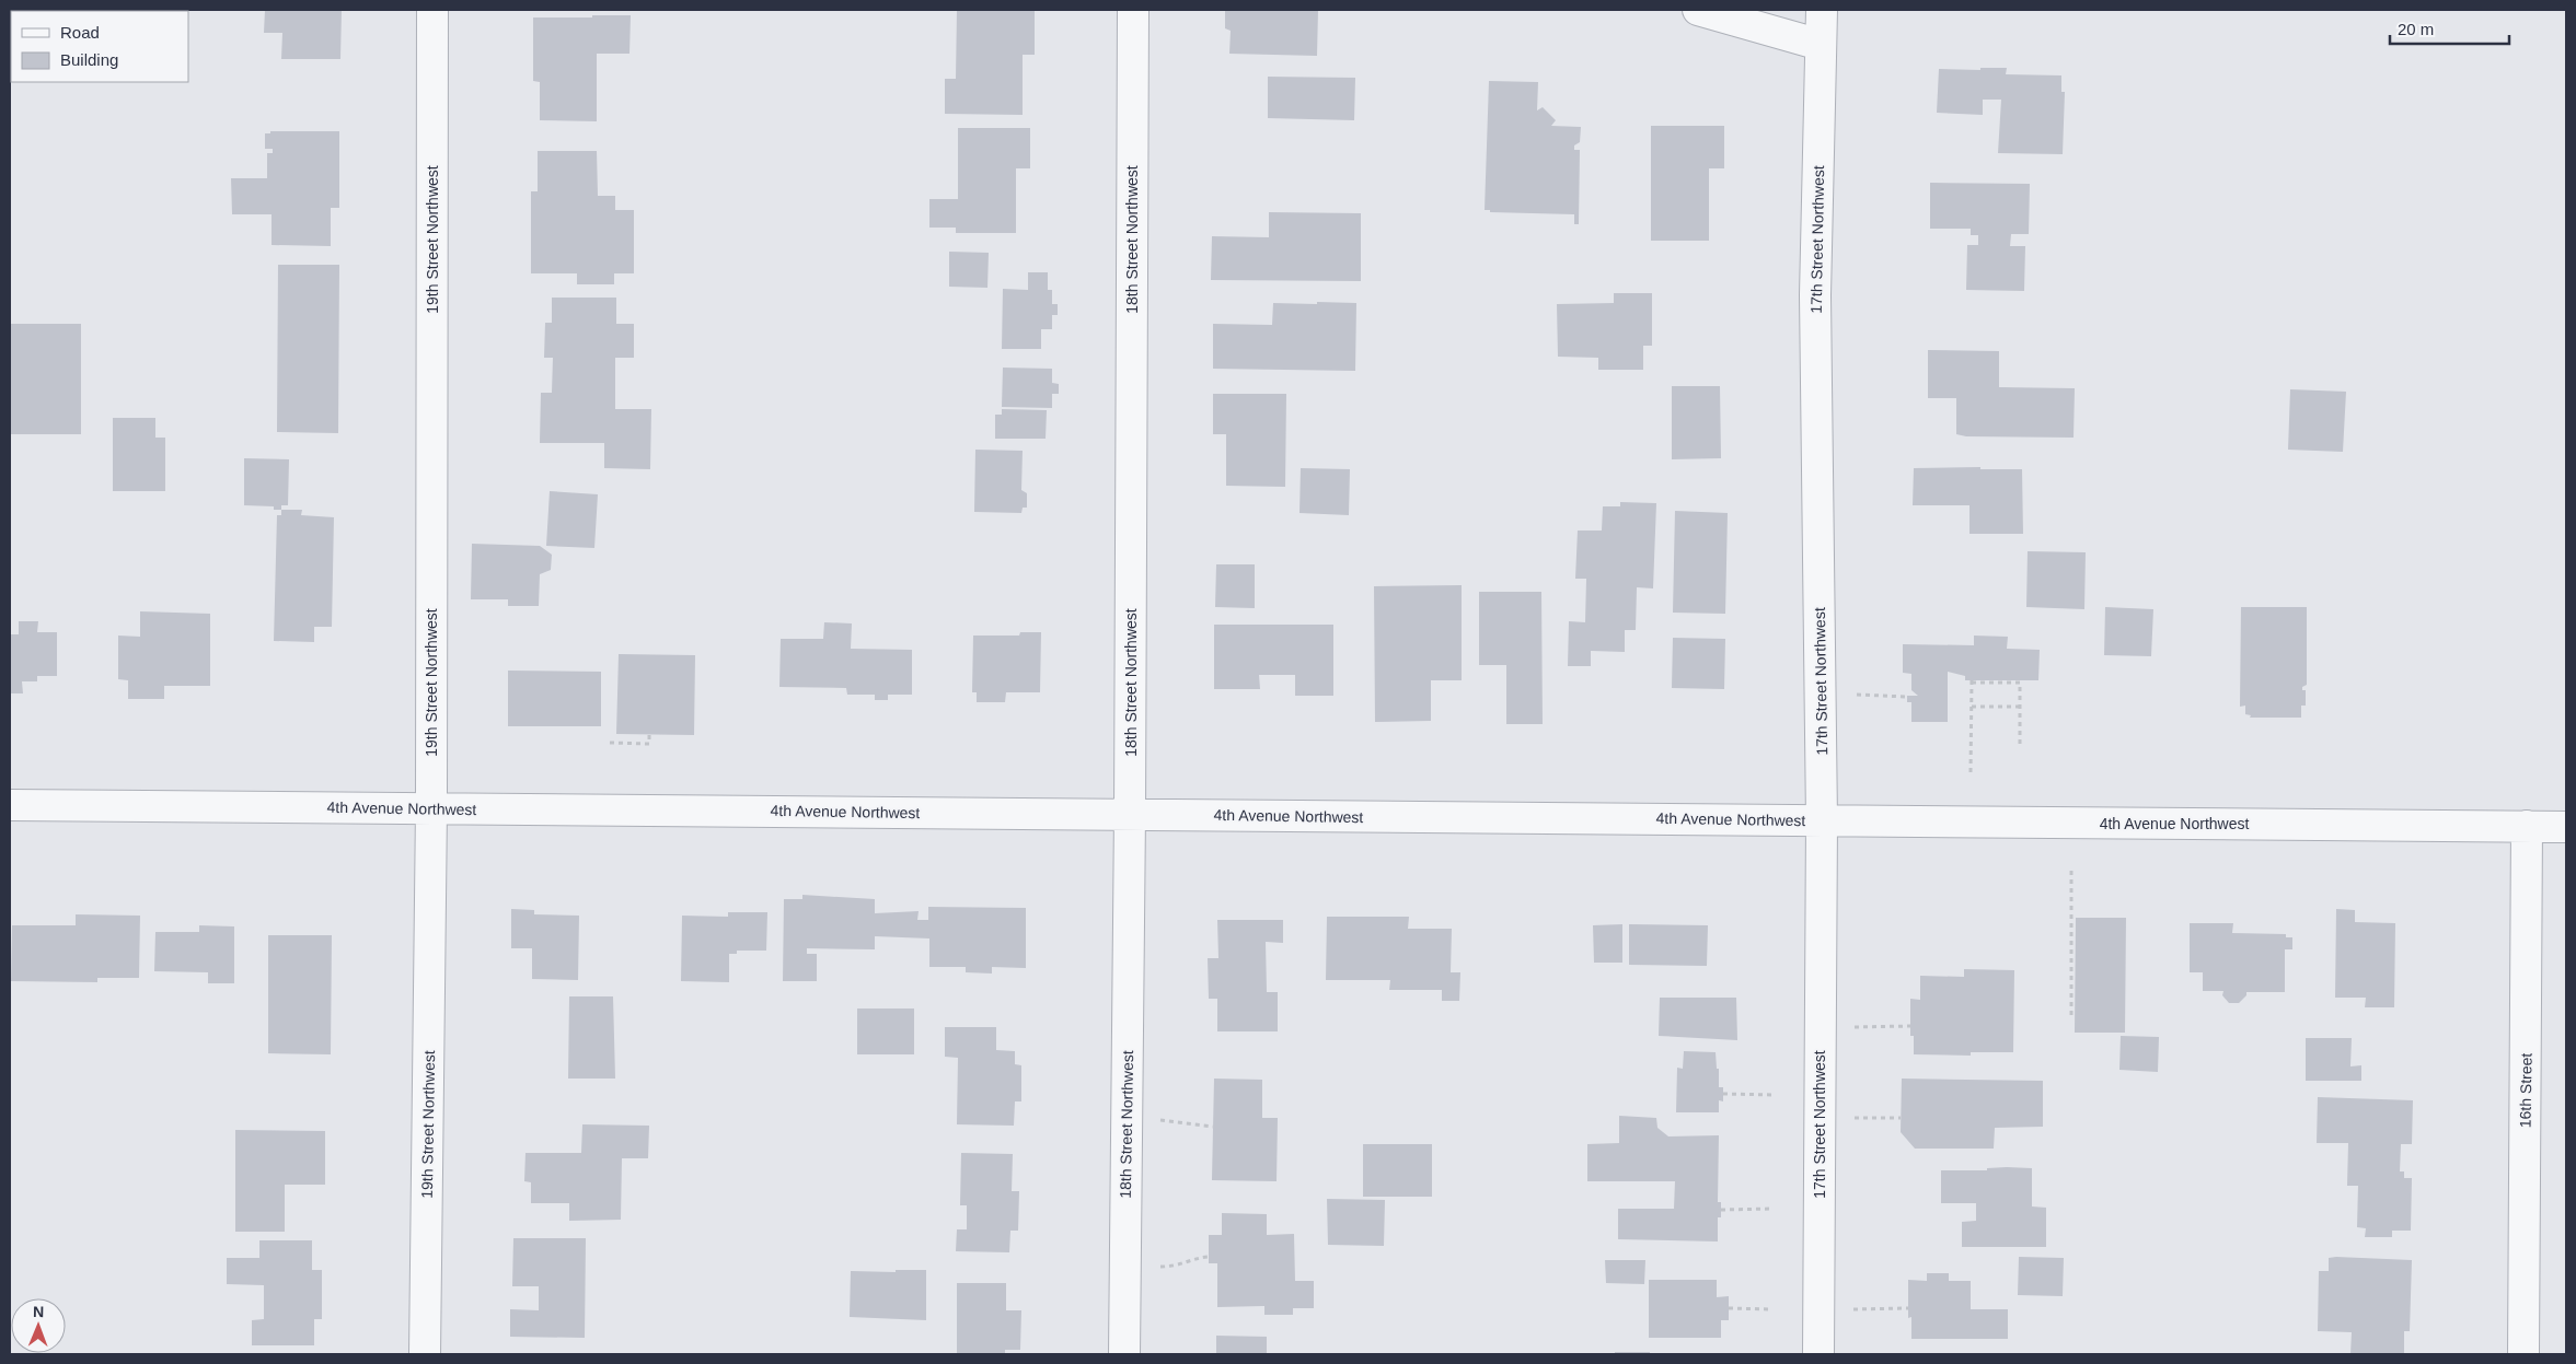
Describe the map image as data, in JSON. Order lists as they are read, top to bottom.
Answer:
{
  "streets": {
    "street": [
      "19th Street Northwest",
      "18th Street Northwest",
      "17th Street Northwest",
      "4th Avenue Northwest",
      "16th Street"
    ]
  },
  "crossings": [
    ["19th Street Northwest", "4th Avenue Northwest"],
    ["18th Street Northwest", "4th Avenue Northwest"],
    ["17th Street Northwest", "4th Avenue Northwest"],
    ["4th Avenue Northwest", "16th Street"]
  ],
  "legend": ["Road", "Building"],
  "scale_bar": "20 m",
  "north": "top"
}
